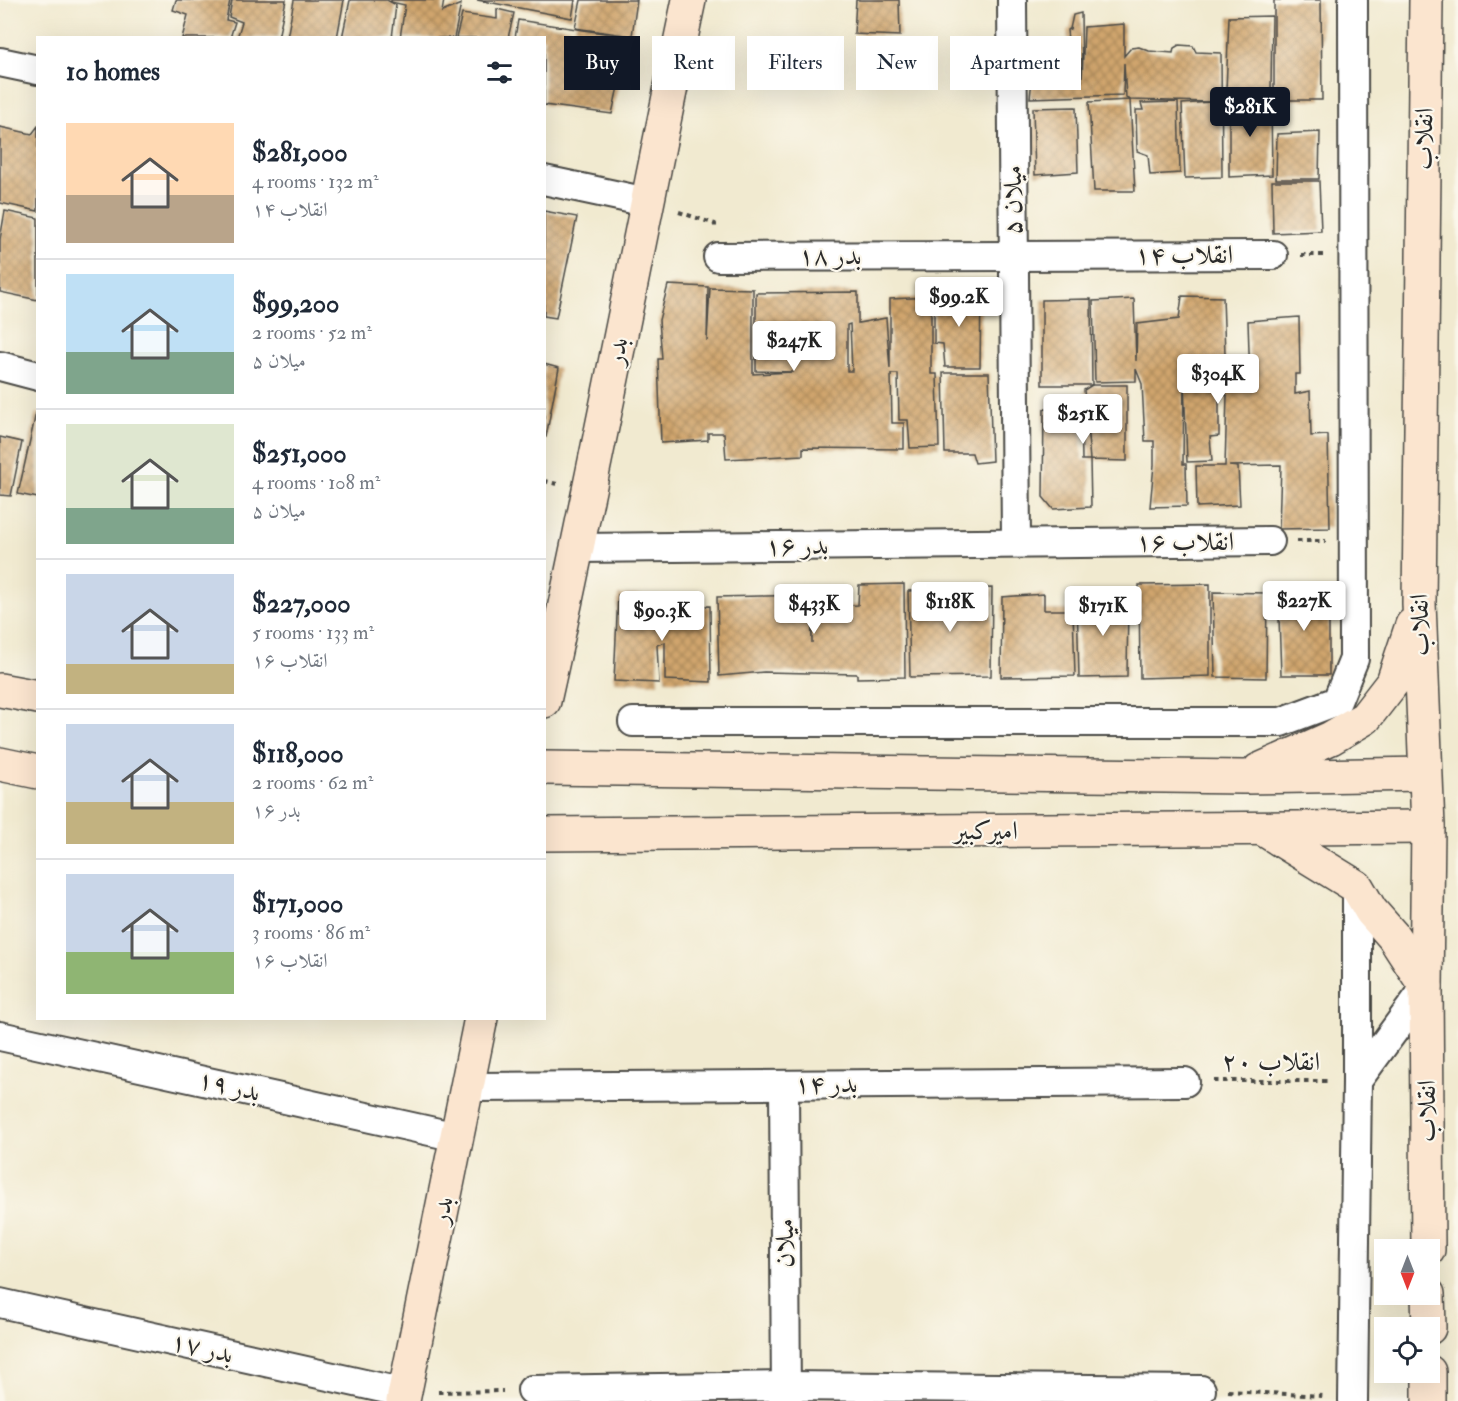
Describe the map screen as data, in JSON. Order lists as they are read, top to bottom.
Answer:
{
  "streets": {
    "street": [
      "انقلاب",
      "میلان ۵",
      "انقلاب ۱۴",
      "بدر ۱‍۸",
      "بدر",
      "انقلاب ۱۶",
      "بدر ۱۶",
      "امیرکبیر",
      "بدر ۱۴",
      "بدر ۱۹",
      "میلان",
      "بدر ۱۷"
    ],
    "path": ["انقلاب ۲۰"]
  },
  "crossings": [
    ["انقلاب", "امیرکبیر"],
    ["میلان ۵", "انقلاب ۱۴"],
    ["میلان ۵", "بدر ۱‍۸"],
    ["میلان ۵", "انقلاب ۱۶"],
    ["میلان ۵", "بدر ۱۶"],
    ["انقلاب ۱۴", "بدر ۱‍۸"],
    ["بدر", "بدر ۱۶"],
    ["بدر", "بدر ۱۴"],
    ["بدر", "بدر ۱۹"],
    ["بدر", "بدر ۱۷"],
    ["انقلاب ۱۶", "بدر ۱۶"],
    ["انقلاب ۲۰", "بدر ۱۴"],
    ["بدر ۱۴", "میلان"]
  ],
  "north": "bottom",
  "page": {
    "chip": [
      "Buy",
      "Rent",
      "Filters",
      "New",
      "Apartment"
    ],
    "heading": "10 homes",
    "price": [
      "$281K",
      "$99.2K",
      "$247K",
      "$304K",
      "$251K",
      "$227K",
      "$118K",
      "$433K",
      "$171K",
      "$90.3K"
    ],
    "list": [
      {
        "name": "$281,000",
        "note": "4 rooms · 132 m² · انقلاب ۱۴"
      },
      {
        "name": "$99,200",
        "note": "2 rooms · 52 m² · میلان ۵"
      },
      {
        "name": "$251,000",
        "note": "4 rooms · 108 m² · میلان ۵"
      },
      {
        "name": "$227,000",
        "note": "5 rooms · 133 m² · انقلاب ۱۶"
      },
      {
        "name": "$118,000",
        "note": "2 rooms · 62 m² · بدر ۱۶"
      },
      {
        "name": "$171,000",
        "note": "3 rooms · 86 m² · انقلاب ۱۶"
      }
    ]
  }
}
